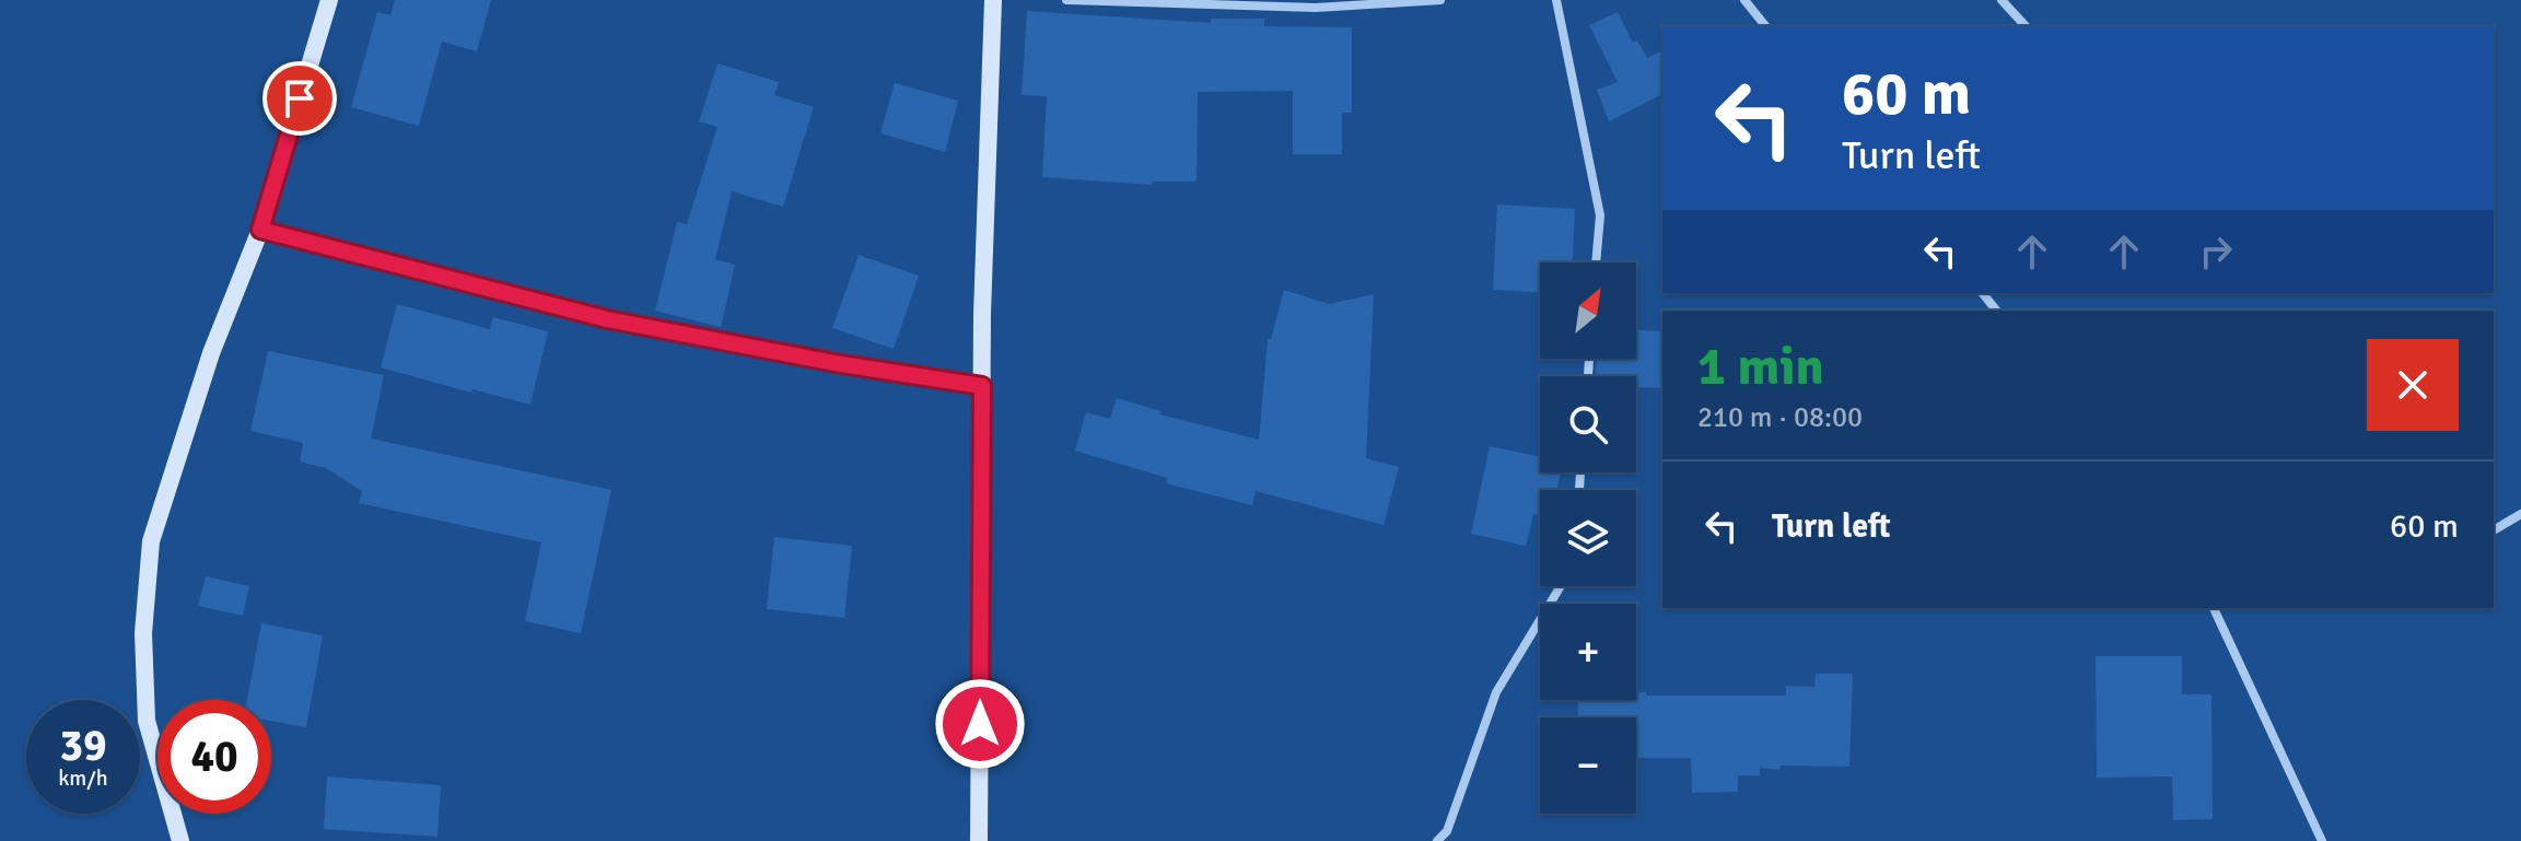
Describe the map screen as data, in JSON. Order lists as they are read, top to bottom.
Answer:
{
  "north": "top right",
  "page": {
    "turn": ["60 m", "Turn left"],
    "map_buttons": ["+", "−"],
    "heading": ["1 min", "210 m · 08:00"],
    "list": [
      {
        "name": "Turn left",
        "value": "60 m"
      }
    ],
    "speed": "39 km/h",
    "limit": "40"
  }
}
